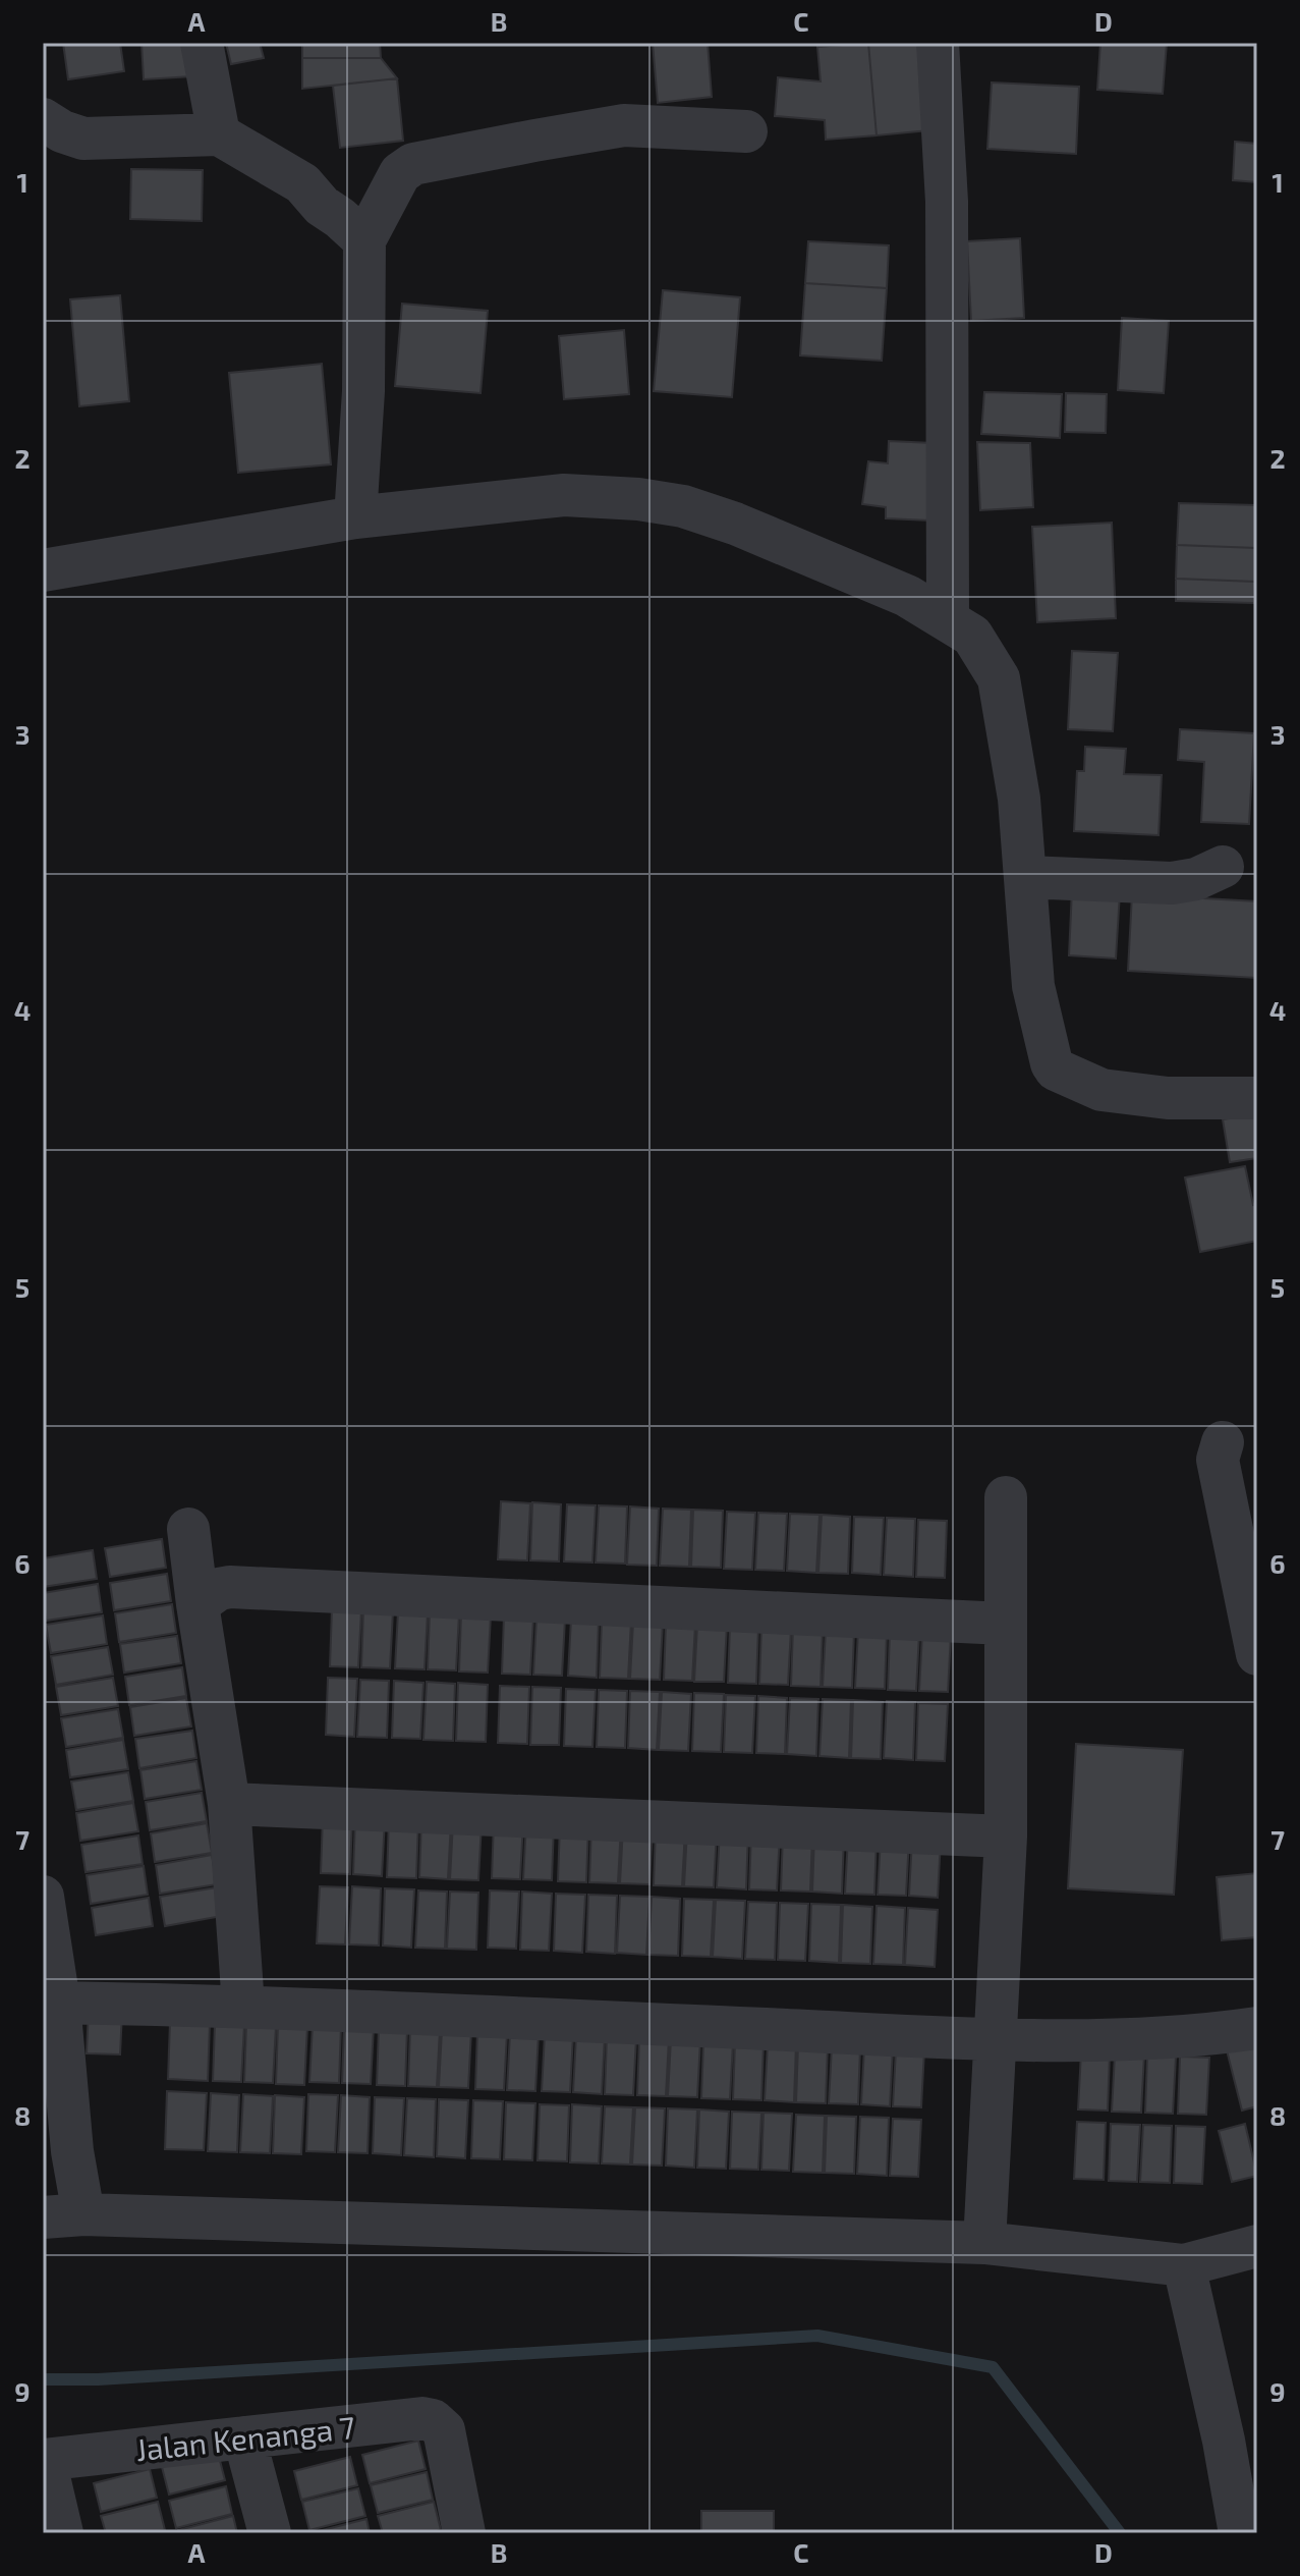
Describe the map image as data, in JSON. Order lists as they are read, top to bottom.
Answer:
{
  "streets": {
    "street": ["Jalan Kenanga 7"]
  },
  "grid": {
    "columns": [
      "A",
      "B",
      "C",
      "D"
    ],
    "rows": [
      "1",
      "2",
      "3",
      "4",
      "5",
      "6",
      "7",
      "8",
      "9"
    ]
  }
}
